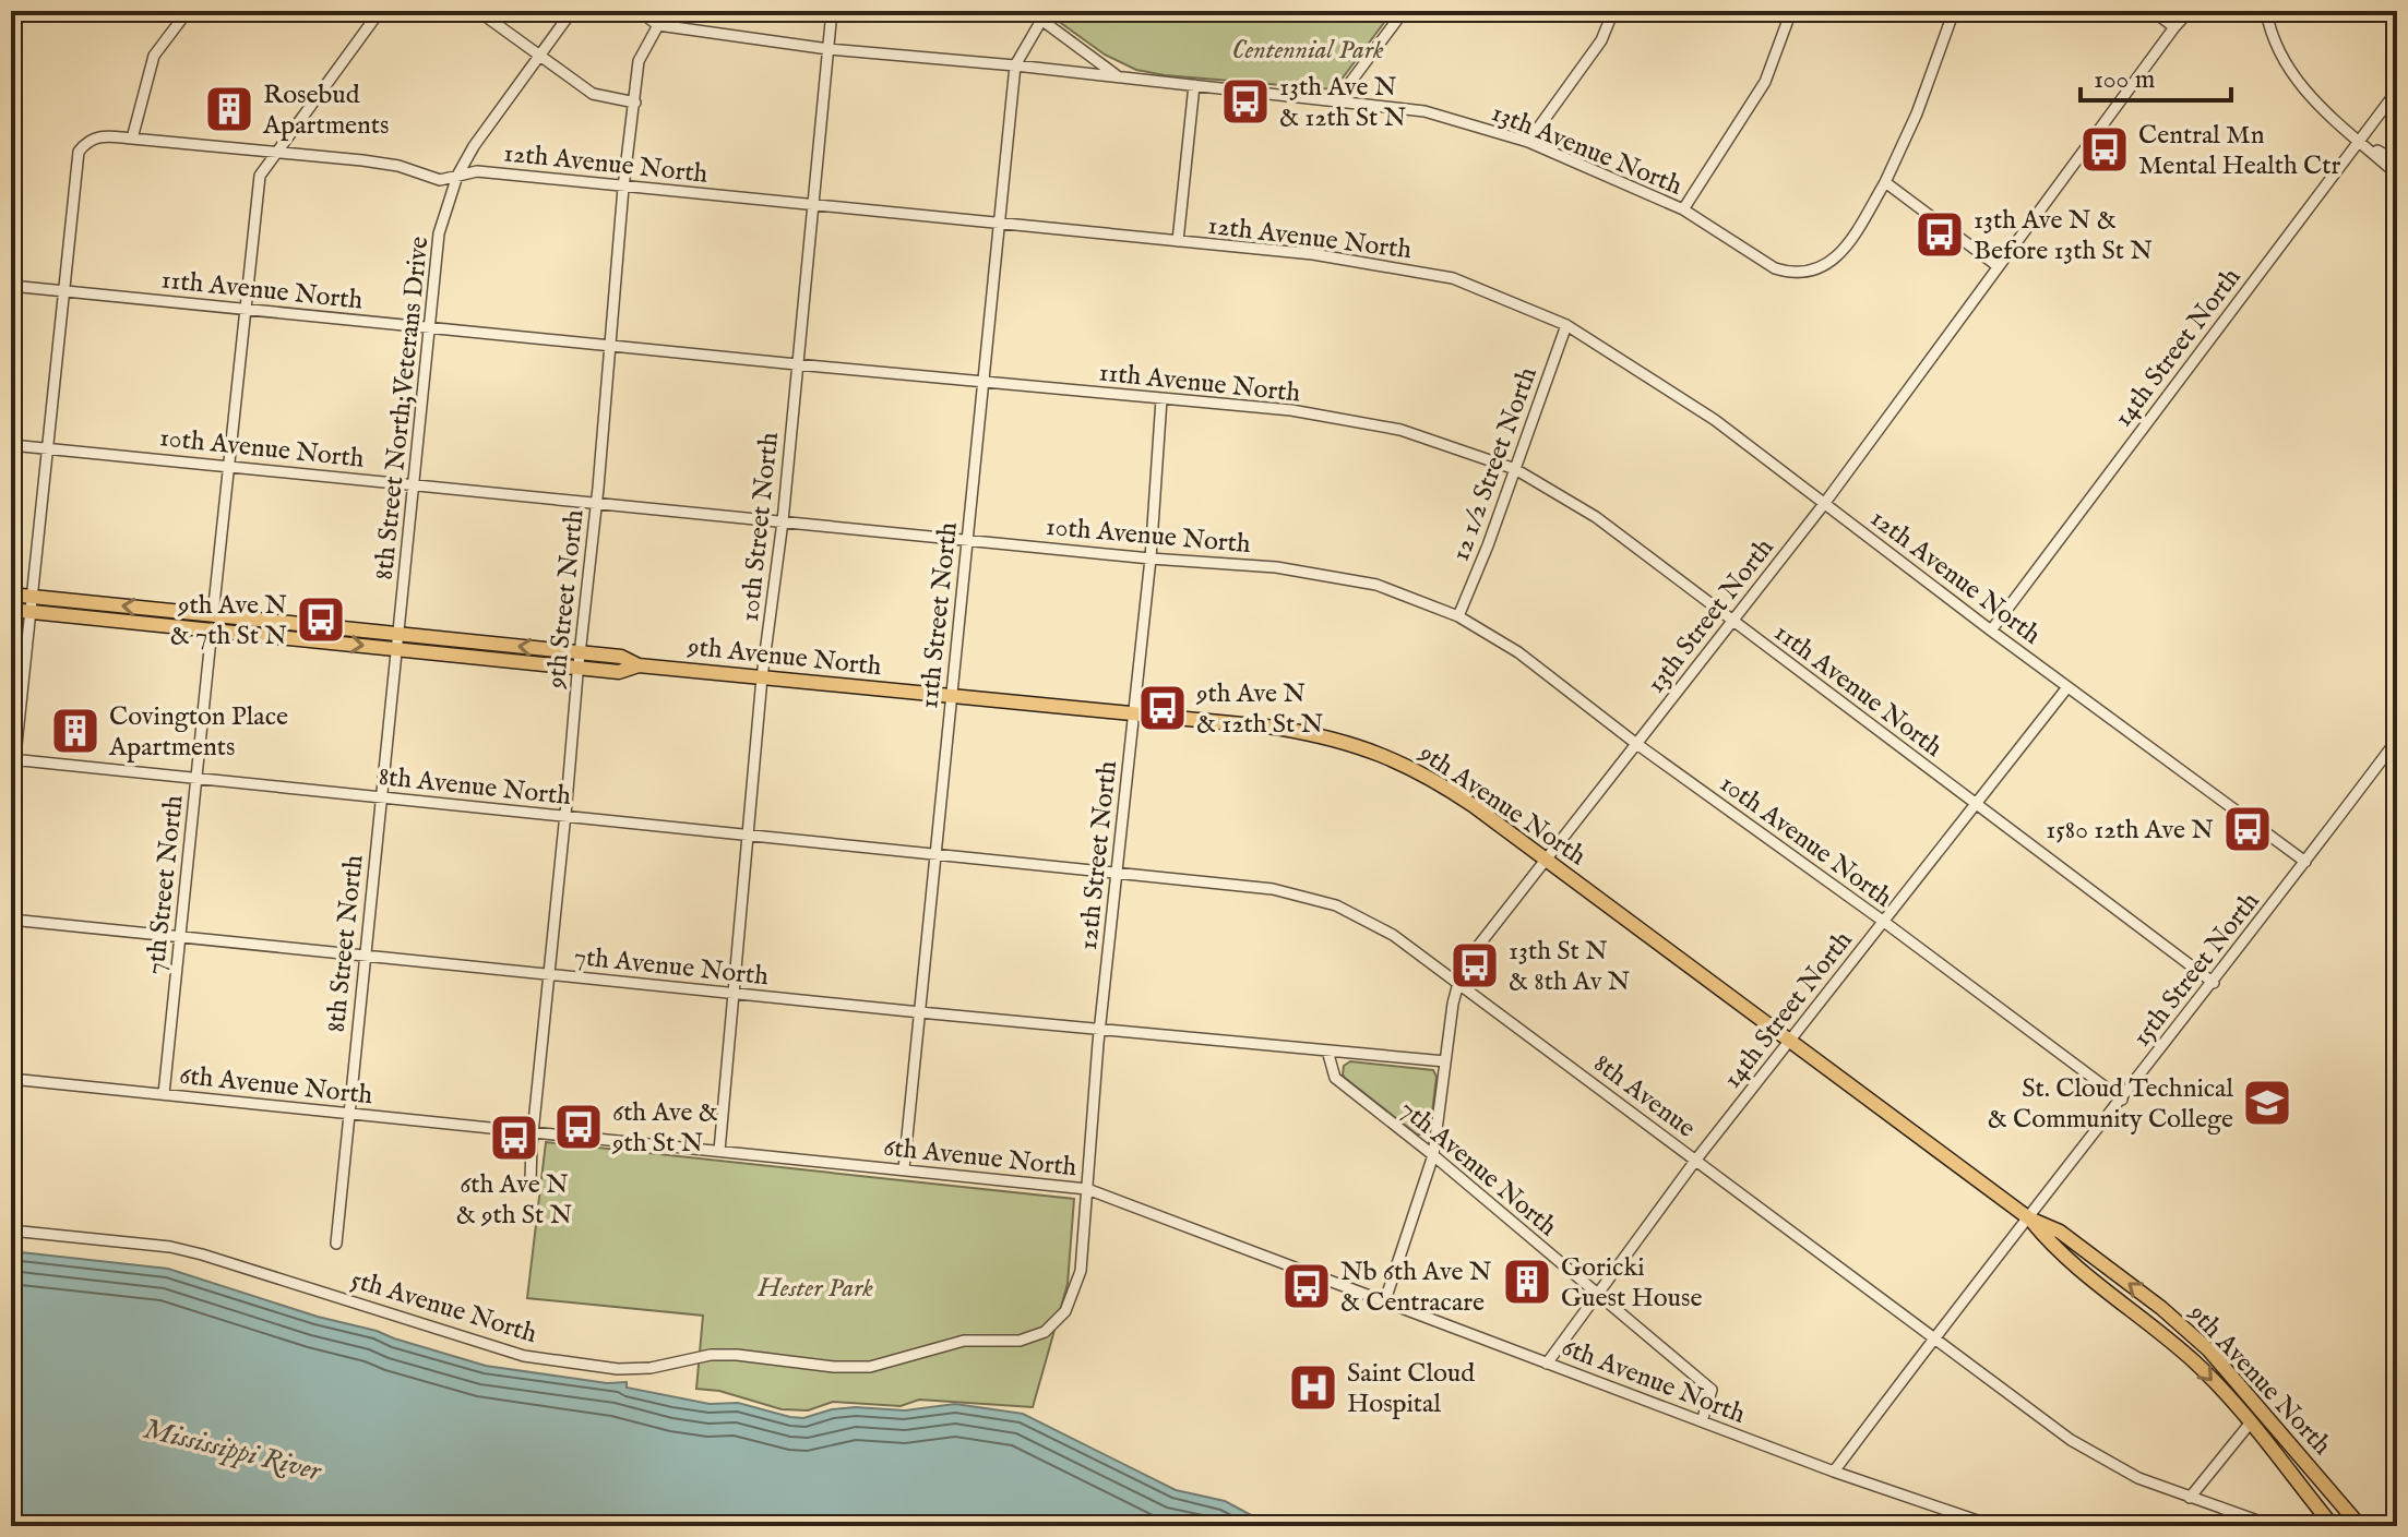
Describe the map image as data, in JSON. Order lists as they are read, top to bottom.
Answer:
{
  "streets": {
    "main road": ["9th Avenue North"],
    "street": [
      "13th Avenue North",
      "12th Avenue North",
      "11th Avenue North",
      "14th Street North",
      "8th Street North;Veterans Drive",
      "10th Avenue North",
      "12 1/2 Street North",
      "10th Street North",
      "9th Street North",
      "11th Street North",
      "13th Street North",
      "8th Avenue North",
      "12th Street North",
      "7th Street North",
      "8th Street North",
      "7th Avenue North",
      "15th Street North",
      "6th Avenue North",
      "8th Avenue",
      "5th Avenue North"
    ]
  },
  "crossings": [
    ["13th Avenue North", "10th Street North"],
    ["13th Avenue North", "9th Street North"],
    ["13th Avenue North", "11th Street North"],
    ["12th Avenue North", "11th Avenue North"],
    ["12th Avenue North", "14th Street North"],
    ["12th Avenue North", "8th Street North;Veterans Drive"],
    ["12th Avenue North", "10th Avenue North"],
    ["12th Avenue North", "12 1/2 Street North"],
    ["12th Avenue North", "10th Street North"],
    ["12th Avenue North", "9th Street North"],
    ["12th Avenue North", "11th Street North"],
    ["12th Avenue North", "13th Street North"],
    ["12th Avenue North", "9th Avenue North"],
    ["12th Avenue North", "8th Avenue North"],
    ["12th Avenue North", "7th Street North"],
    ["12th Avenue North", "15th Street North"],
    ["11th Avenue North", "14th Street North"],
    ["11th Avenue North", "8th Street North;Veterans Drive"],
    ["11th Avenue North", "12 1/2 Street North"],
    ["11th Avenue North", "10th Street North"],
    ["11th Avenue North", "9th Street North"],
    ["11th Avenue North", "11th Street North"],
    ["11th Avenue North", "13th Street North"],
    ["11th Avenue North", "12th Street North"],
    ["11th Avenue North", "7th Street North"],
    ["11th Avenue North", "15th Street North"],
    ["14th Street North", "10th Avenue North"],
    ["14th Street North", "9th Avenue North"],
    ["14th Street North", "7th Avenue North"],
    ["14th Street North", "6th Avenue North"],
    ["14th Street North", "8th Avenue"],
    ["8th Street North;Veterans Drive", "10th Avenue North"],
    ["8th Street North;Veterans Drive", "9th Avenue North"],
    ["8th Street North;Veterans Drive", "8th Street North"],
    ["10th Avenue North", "12 1/2 Street North"],
    ["10th Avenue North", "10th Street North"],
    ["10th Avenue North", "9th Street North"],
    ["10th Avenue North", "11th Street North"],
    ["10th Avenue North", "13th Street North"],
    ["10th Avenue North", "12th Street North"],
    ["10th Avenue North", "7th Street North"],
    ["10th Avenue North", "15th Street North"],
    ["10th Street North", "9th Avenue North"],
    ["10th Street North", "8th Avenue North"],
    ["10th Street North", "7th Avenue North"],
    ["10th Street North", "6th Avenue North"],
    ["9th Street North", "9th Avenue North"],
    ["9th Street North", "8th Avenue North"],
    ["9th Street North", "7th Avenue North"],
    ["9th Street North", "6th Avenue North"],
    ["11th Street North", "9th Avenue North"],
    ["11th Street North", "8th Avenue North"],
    ["11th Street North", "7th Avenue North"],
    ["11th Street North", "6th Avenue North"],
    ["11th Street North", "8th Avenue"],
    ["13th Street North", "9th Avenue North"],
    ["13th Street North", "7th Avenue North"],
    ["13th Street North", "6th Avenue North"],
    ["13th Street North", "8th Avenue"],
    ["9th Avenue North", "12th Street North"],
    ["9th Avenue North", "7th Street North"],
    ["9th Avenue North", "8th Street North"],
    ["9th Avenue North", "15th Street North"],
    ["8th Avenue North", "7th Street North"],
    ["8th Avenue North", "8th Street North"],
    ["8th Avenue North", "8th Avenue"],
    ["12th Street North", "7th Avenue North"],
    ["12th Street North", "6th Avenue North"],
    ["12th Street North", "8th Avenue"],
    ["12th Street North", "5th Avenue North"],
    ["7th Street North", "7th Avenue North"],
    ["7th Street North", "6th Avenue North"],
    ["8th Street North", "7th Avenue North"],
    ["8th Street North", "6th Avenue North"],
    ["7th Avenue North", "6th Avenue North"],
    ["15th Street North", "6th Avenue North"],
    ["15th Street North", "8th Avenue"]
  ],
  "water": ["Mississippi River"],
  "parks": ["Centennial Park", "Hester Park"],
  "places": {
    "bus stop": [
      "13th Ave N & 12th St N",
      "Central Mn Mental Health Ctr",
      "13th Ave N & Before 13th St N",
      "9th Ave N & 7th St N",
      "9th Ave N & 12th St N",
      "1580 12th Ave N",
      "13th St N & 8th Av N",
      "6th Ave & 9th St N",
      "6th Ave N & 9th St N",
      "Nb 6th Ave N & Centracare"
    ],
    "building": ["Rosebud Apartments", "Covington Place Apartments", "Goricki Guest House"],
    "school or university": ["St. Cloud Technical & Community College"],
    "hospital": ["Saint Cloud Hospital"]
  },
  "scale_bar": "100 m"
}
